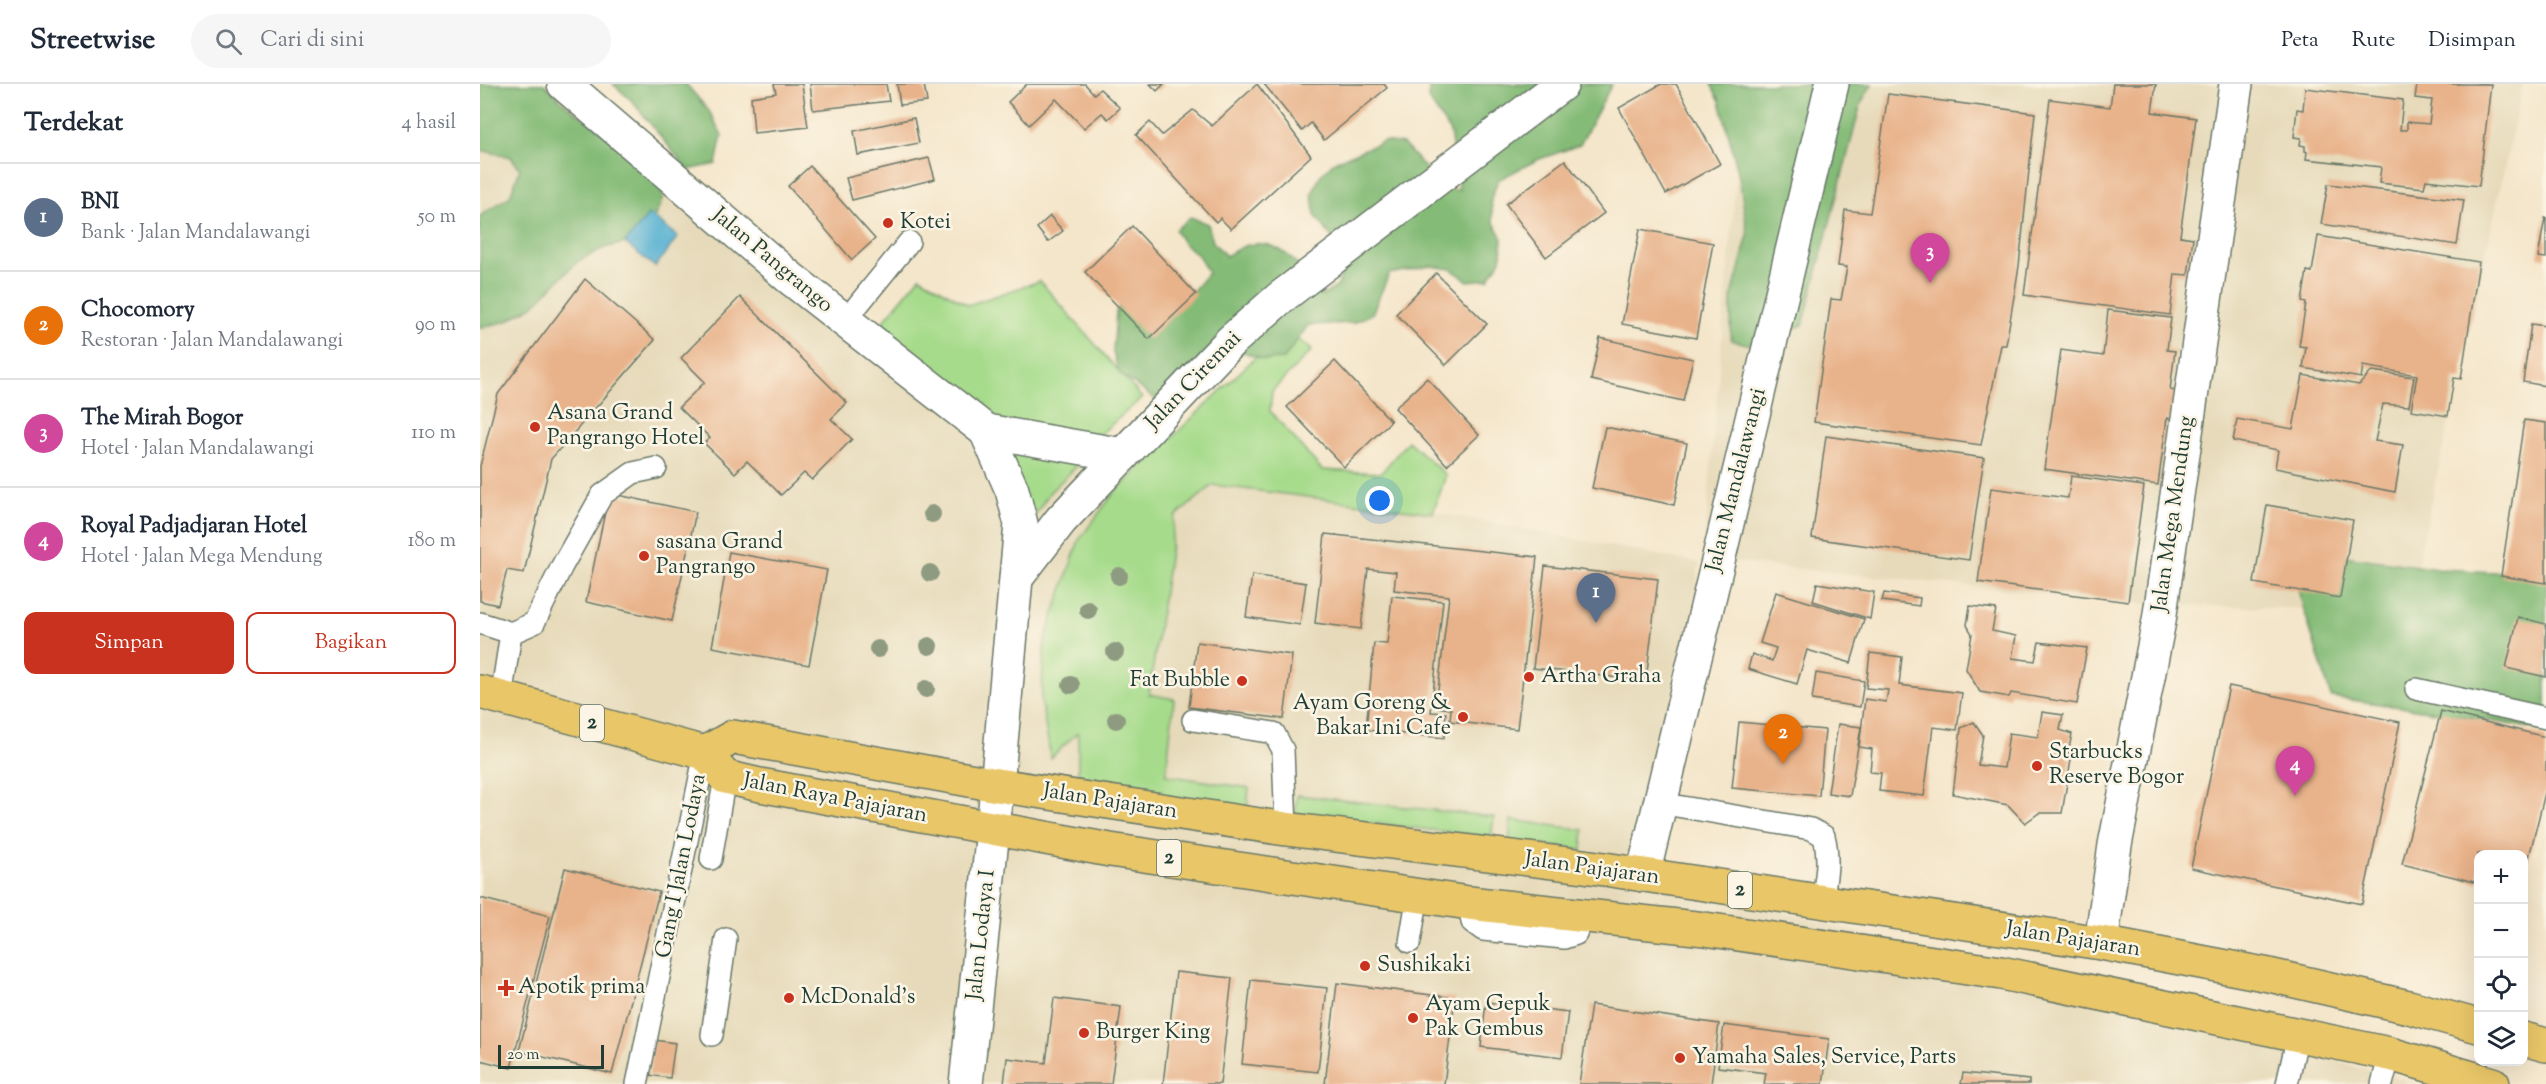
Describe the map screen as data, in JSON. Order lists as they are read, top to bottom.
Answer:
{
  "streets": {
    "highway": ["2", "Jalan Raya Pajajaran", "Jalan Pajajaran"],
    "street": [
      "Jalan Pangrango",
      "Jalan Ciremai",
      "Jalan Mandalawangi",
      "Jalan Mega Mendung",
      "Jalan Lodaya I"
    ],
    "lane": ["Gang I Jalan Lodaya"]
  },
  "crossings": [
    ["Jalan Pangrango", "Jalan Ciremai"],
    ["Jalan Mandalawangi", "Jalan Pajajaran"],
    ["Jalan Mega Mendung", "Jalan Pajajaran"],
    ["Jalan Raya Pajajaran", "Jalan Pajajaran"],
    ["Jalan Raya Pajajaran", "Gang I Jalan Lodaya"],
    ["Jalan Raya Pajajaran", "Jalan Lodaya I"],
    ["Jalan Pajajaran", "Gang I Jalan Lodaya"],
    ["Jalan Pajajaran", "Jalan Lodaya I"]
  ],
  "places": {
    "other": [
      "Kotei",
      "Asana Grand Pangrango Hotel",
      "sasana Grand Pangrango",
      "Artha Graha",
      "Fat Bubble",
      "Ayam Goreng & Bakar Ini Cafe",
      "Starbucks Reserve Bogor",
      "Sushikaki",
      "McDonald's",
      "Ayam Gepuk Pak Gembus",
      "Burger King",
      "Yamaha Sales, Service, Parts"
    ],
    "health": ["Apotik prima"]
  },
  "scale_bar": "20 m",
  "page": {
    "header": "Streetwise",
    "search": "Cari di sini",
    "nav": ["Peta", "Rute", "Disimpan"],
    "heading": ["Terdekat", "4 hasil"],
    "list": [
      {
        "mark": "1",
        "name": "BNI",
        "note": "Bank · Jalan Mandalawangi",
        "value": "50 m"
      },
      {
        "mark": "2",
        "name": "Chocomory",
        "note": "Restoran · Jalan Mandalawangi",
        "value": "90 m"
      },
      {
        "mark": "3",
        "name": "The Mirah Bogor",
        "note": "Hotel · Jalan Mandalawangi",
        "value": "110 m"
      },
      {
        "mark": "4",
        "name": "Royal Padjadjaran Hotel",
        "note": "Hotel · Jalan Mega Mendung",
        "value": "180 m"
      }
    ],
    "pins": [
      "3",
      "1",
      "2",
      "4"
    ],
    "buttons": ["Simpan", "Bagikan"],
    "map_buttons": ["+", "−"],
    "scale": "20 m"
  }
}
